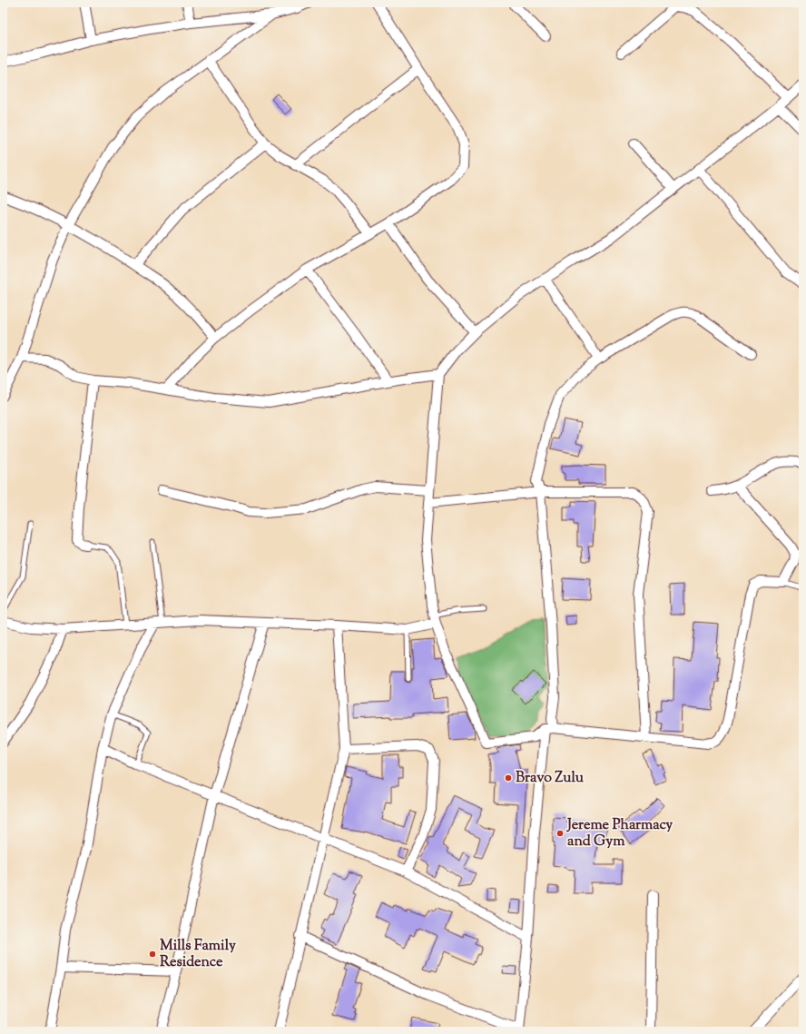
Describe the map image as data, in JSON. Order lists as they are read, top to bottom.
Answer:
{
  "places": ["Bravo Zulu", "Jereme Pharmacy and Gym", "Mills Family Residence"]
}
